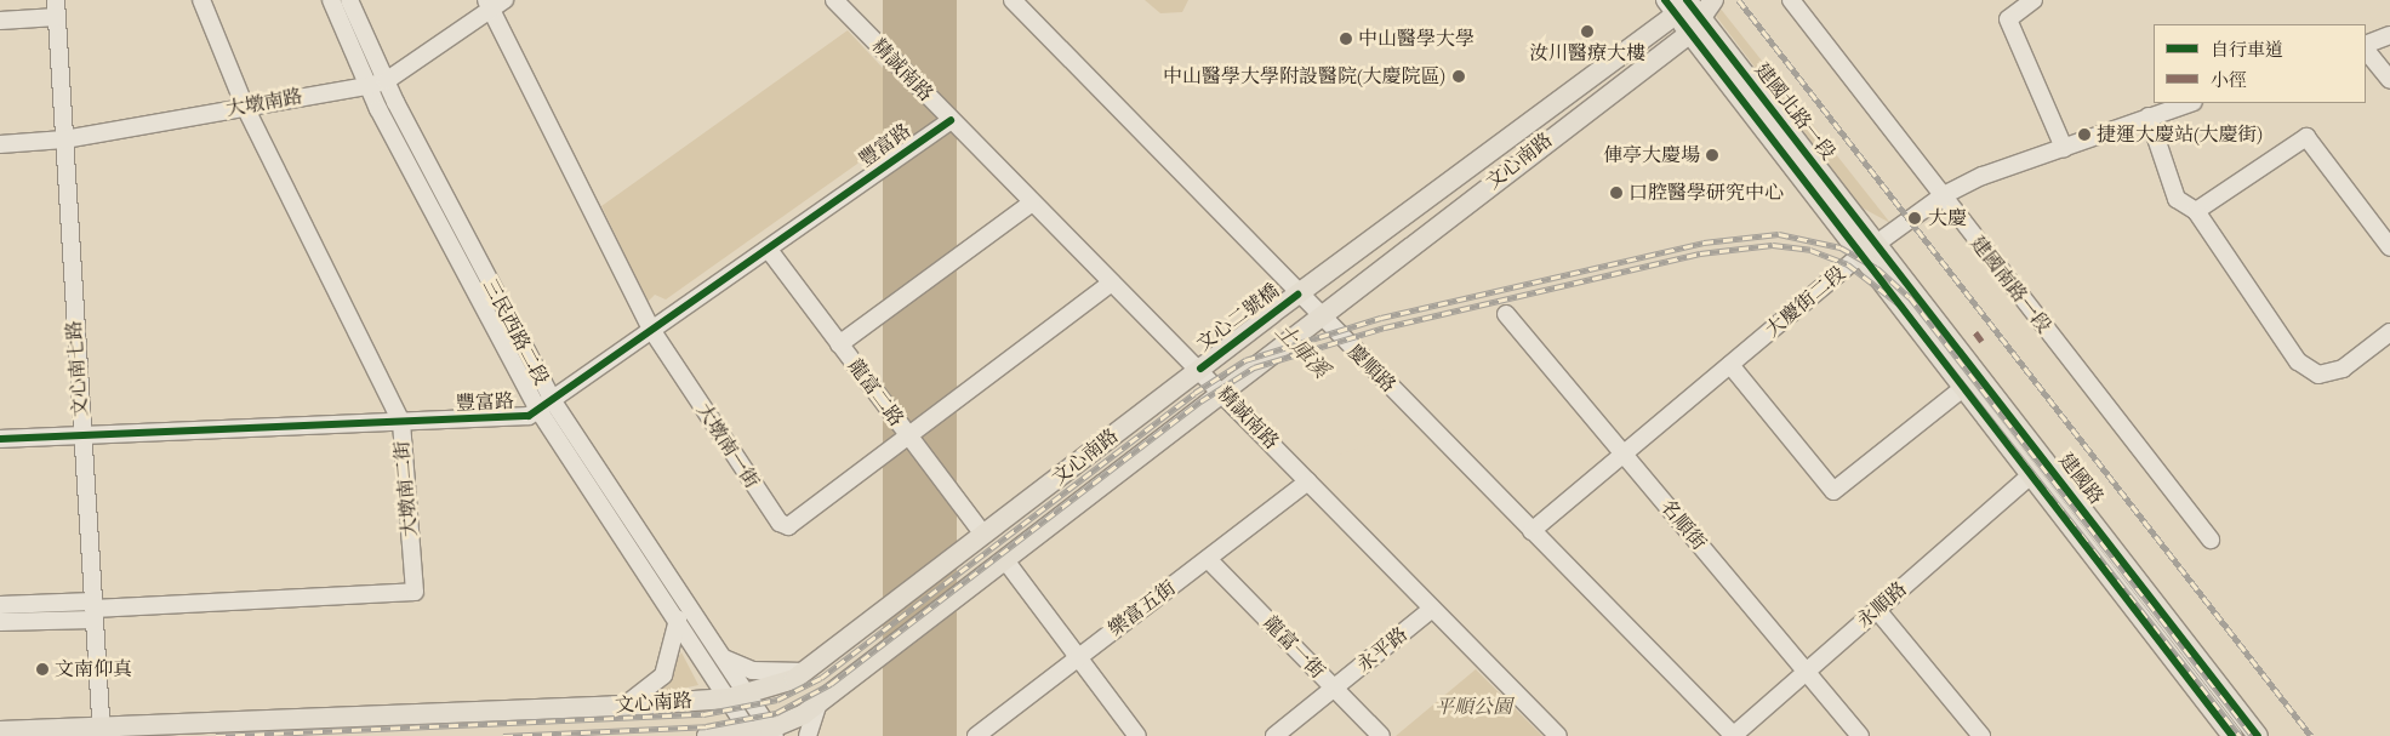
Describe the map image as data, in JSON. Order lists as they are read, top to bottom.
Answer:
{
  "streets": {
    "main road": [
      "建國北路一段",
      "文心南路",
      "文心二號橋",
      "建國路"
    ],
    "street": [
      "精誠南路",
      "大墩南路",
      "豐富路",
      "建國南路一段",
      "大慶街二段",
      "三民西路二段",
      "文心南七路",
      "慶順路",
      "龍富二路",
      "大墩南一街",
      "大墩南二街",
      "名順街",
      "永順路",
      "樂富五街",
      "龍富一街",
      "永平路"
    ]
  },
  "crossings": [
    ["精誠南路", "豐富路"],
    ["精誠南路", "文心南路"],
    ["精誠南路", "文心二號橋"],
    ["精誠南路", "大墩南一街"],
    ["精誠南路", "樂富五街"],
    ["精誠南路", "永平路"],
    ["大墩南路", "三民西路二段"],
    ["大墩南路", "文心南七路"],
    ["大墩南路", "大墩南一街"],
    ["大墩南路", "大墩南二街"],
    ["建國北路一段", "文心南路"],
    ["建國北路一段", "大慶街二段"],
    ["建國北路一段", "建國路"],
    ["豐富路", "三民西路二段"],
    ["豐富路", "文心南七路"],
    ["豐富路", "龍富二路"],
    ["豐富路", "大墩南一街"],
    ["豐富路", "大墩南二街"],
    ["文心南路", "文心二號橋"],
    ["文心南路", "三民西路二段"],
    ["文心南路", "文心南七路"],
    ["文心南路", "慶順路"],
    ["文心南路", "龍富二路"],
    ["建國南路一段", "大慶街二段"],
    ["大慶街二段", "慶順路"],
    ["大慶街二段", "建國路"],
    ["大慶街二段", "名順街"],
    ["文心二號橋", "慶順路"],
    ["文心南七路", "大墩南二街"],
    ["慶順路", "永順路"],
    ["龍富二路", "大墩南一街"],
    ["建國路", "永順路"],
    ["名順街", "永順路"],
    ["樂富五街", "龍富一街"],
    ["龍富一街", "永平路"]
  ],
  "water": ["土庫溪"],
  "parks": ["平順公園"],
  "places": [
    "汝川醫療大樓",
    "中山醫學大學",
    "中山醫學大學附設醫院(大慶院區)",
    "捷運大慶站(大慶街)",
    "俥亭大慶場",
    "口腔醫學研究中心",
    "大慶",
    "文南仰真"
  ],
  "legend": ["自行車道", "小徑"]
}
